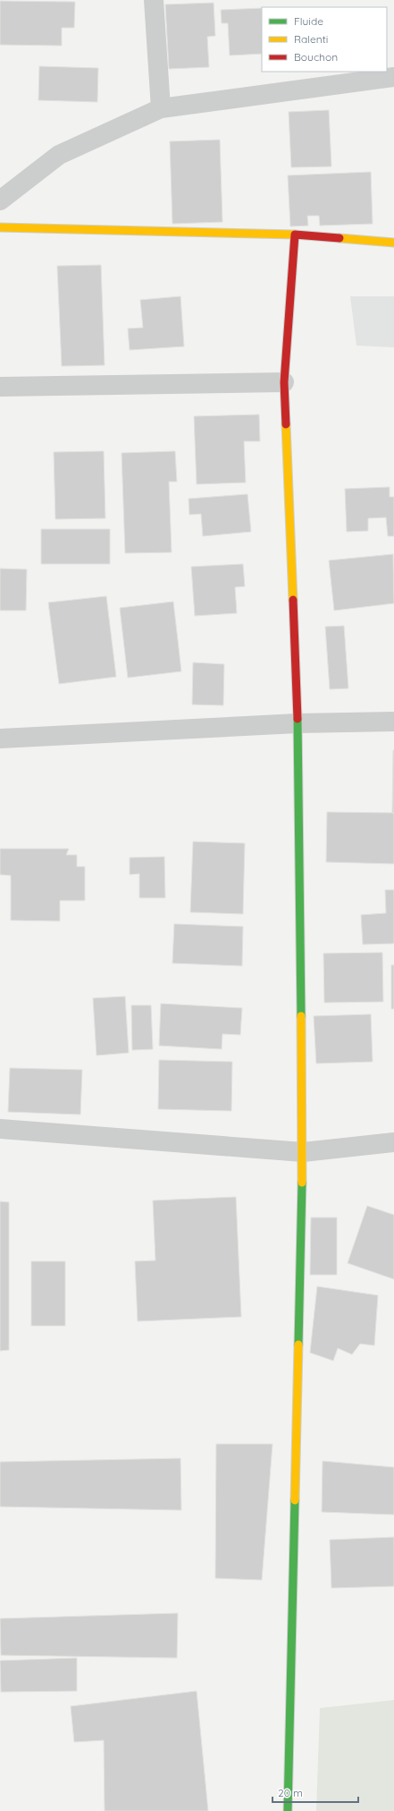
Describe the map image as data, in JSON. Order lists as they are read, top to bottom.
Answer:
{
  "legend": ["Fluide", "Ralenti", "Bouchon"],
  "scale_bar": "20 m"
}
